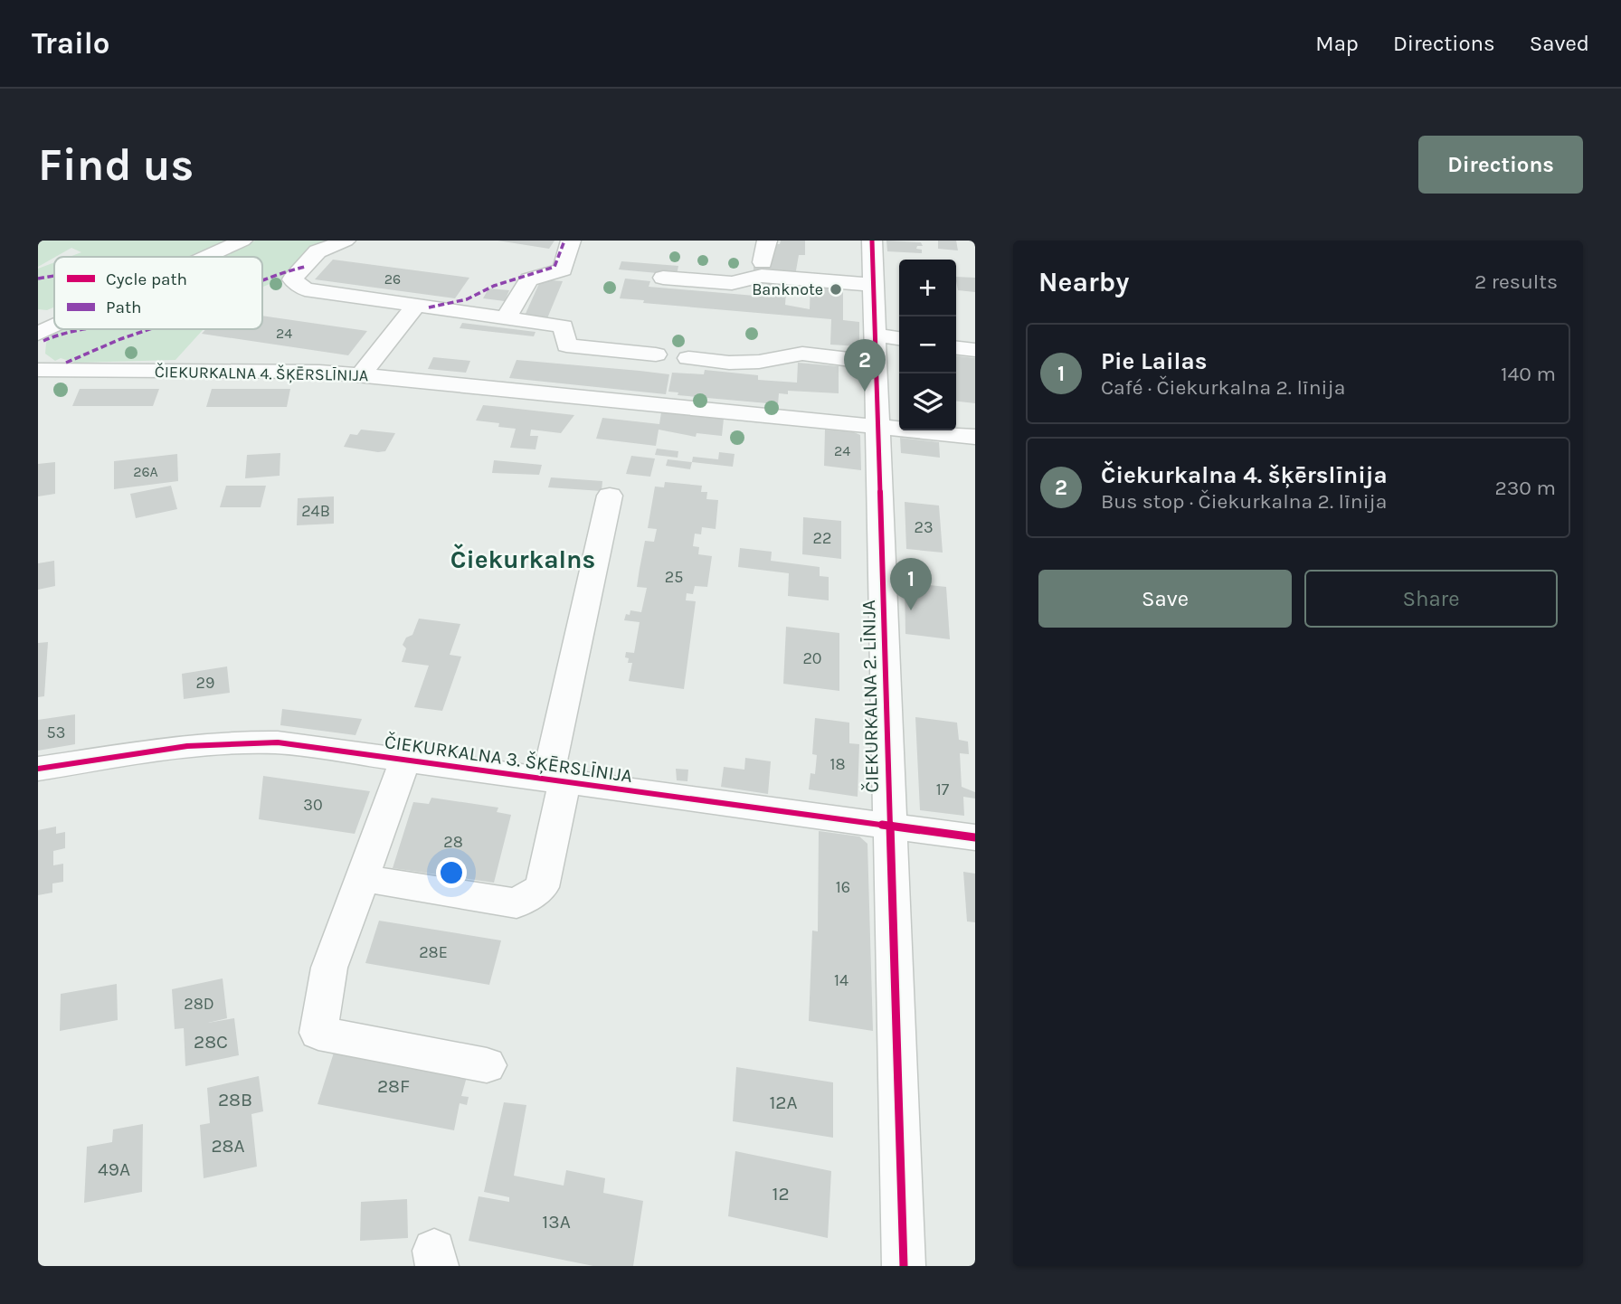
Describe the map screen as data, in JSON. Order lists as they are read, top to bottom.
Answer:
{
  "streets": {
    "street": ["ČIEKURKALNA 4. ŠĶĒRSLĪNIJA", "ČIEKURKALNA 2. LĪNIJA", "ČIEKURKALNA 3. ŠĶĒRSLĪNIJA"]
  },
  "crossings": [
    ["ČIEKURKALNA 4. ŠĶĒRSLĪNIJA", "ČIEKURKALNA 2. LĪNIJA"],
    ["ČIEKURKALNA 2. LĪNIJA", "ČIEKURKALNA 3. ŠĶĒRSLĪNIJA"]
  ],
  "districts": ["Čiekurkalns"],
  "places": ["Banknote"],
  "house_numbers": [
    "26",
    "24",
    "24",
    "26A",
    "24B",
    "23",
    "22",
    "25",
    "20",
    "29",
    "53",
    "18",
    "17",
    "30",
    "28",
    "16",
    "28E",
    "14",
    "28D",
    "28C",
    "28F",
    "28B",
    "12A",
    "28A",
    "49A",
    "12",
    "13A"
  ],
  "legend": ["Cycle path", "Path"],
  "page": {
    "header": "Trailo",
    "nav": ["Map", "Directions", "Saved"],
    "buttons": [
      "Directions",
      ["Save", "Share"]
    ],
    "title": "Find us",
    "heading": ["Nearby", "2 results"],
    "map_buttons": ["+", "−"],
    "list": [
      {
        "mark": "1",
        "name": "Pie Lailas",
        "note": "Café · Čiekurkalna 2. līnija",
        "value": "140 m"
      },
      {
        "mark": "2",
        "name": "Čiekurkalna 4. šķērslīnija",
        "note": "Bus stop · Čiekurkalna 2. līnija",
        "value": "230 m"
      }
    ],
    "pins": ["2", "1"]
  }
}
